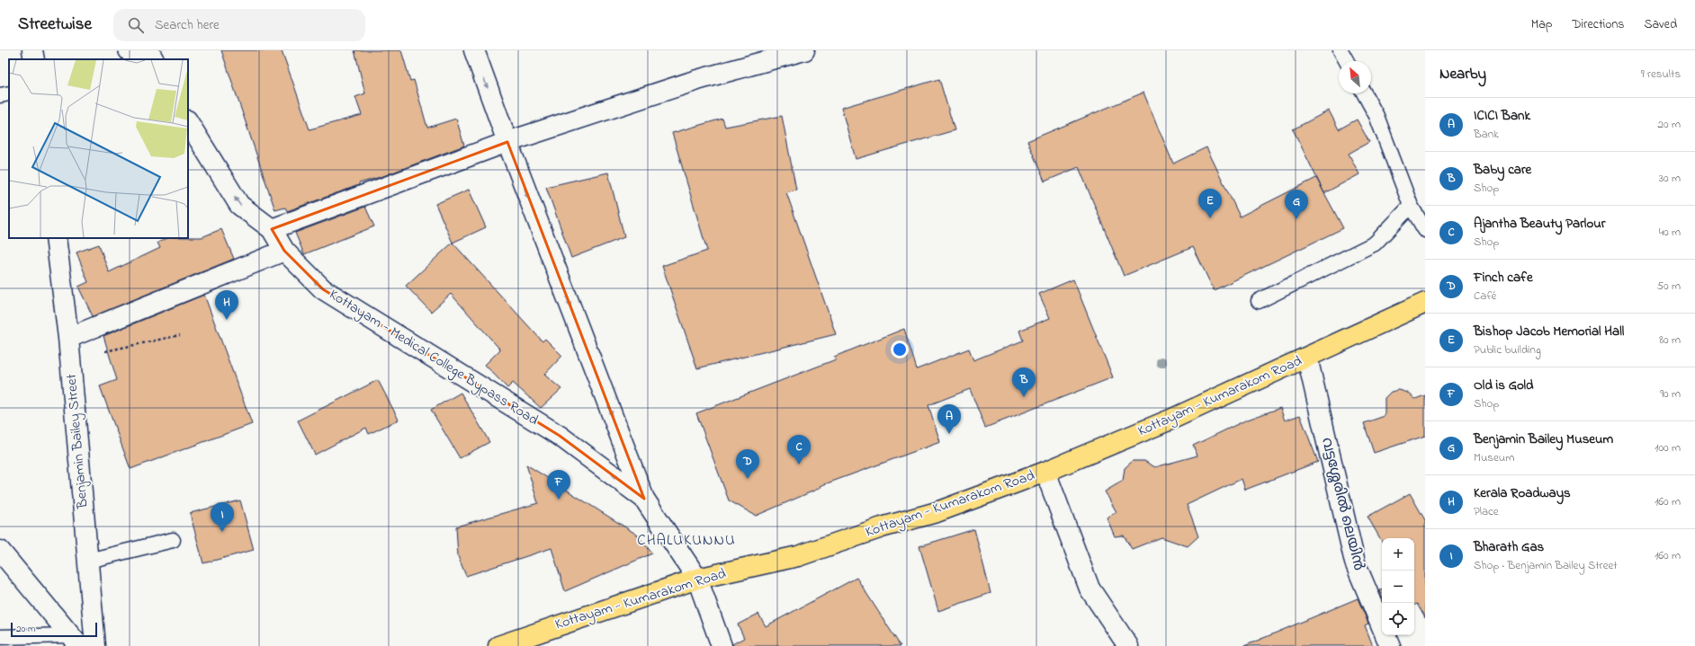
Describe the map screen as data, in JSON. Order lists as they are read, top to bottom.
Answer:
{
  "streets": {
    "main road": ["Kottayam - Kumarakom Road"],
    "street": ["Kottayam - Medical College Bypass Road", "Benjamin Bailey Street", "വട്ടശ്ശേരിൽ ലെയിൻ"]
  },
  "crossings": [
    ["Kottayam - Medical College Bypass Road", "Kottayam - Kumarakom Road"],
    ["Kottayam - Kumarakom Road", "വട്ടശ്ശേരിൽ ലെയിൻ"]
  ],
  "one_way": ["Kottayam - Medical College Bypass Road"],
  "districts": ["CHALUKUNNU"],
  "scale_bar": "20 m",
  "north": "top left",
  "page": {
    "header": "Streetwise",
    "search": "Search here",
    "nav": ["Map", "Directions", "Saved"],
    "heading": ["Nearby", "9 results"],
    "list": [
      {
        "mark": "A",
        "name": "ICICI Bank",
        "note": "Bank",
        "value": "20 m"
      },
      {
        "mark": "B",
        "name": "Baby care",
        "note": "Shop",
        "value": "30 m"
      },
      {
        "mark": "C",
        "name": "Ajantha Beauty Parlour",
        "note": "Shop",
        "value": "40 m"
      },
      {
        "mark": "D",
        "name": "Finch cafe",
        "note": "Café",
        "value": "50 m"
      },
      {
        "mark": "E",
        "name": "Bishop Jacob Memorial Hall",
        "note": "Public building",
        "value": "80 m"
      },
      {
        "mark": "F",
        "name": "Old is Gold",
        "note": "Shop",
        "value": "90 m"
      },
      {
        "mark": "G",
        "name": "Benjamin Bailey Museum",
        "note": "Museum",
        "value": "100 m"
      },
      {
        "mark": "H",
        "name": "Kerala Roadways",
        "note": "Place",
        "value": "160 m"
      },
      {
        "mark": "I",
        "name": "Bharath Gas",
        "note": "Shop · Benjamin Bailey Street",
        "value": "160 m"
      }
    ],
    "pins": [
      "E",
      "G",
      "H",
      "B",
      "A",
      "C",
      "D",
      "F",
      "I"
    ],
    "map_buttons": ["+", "−"],
    "scale": "20 m"
  }
}
